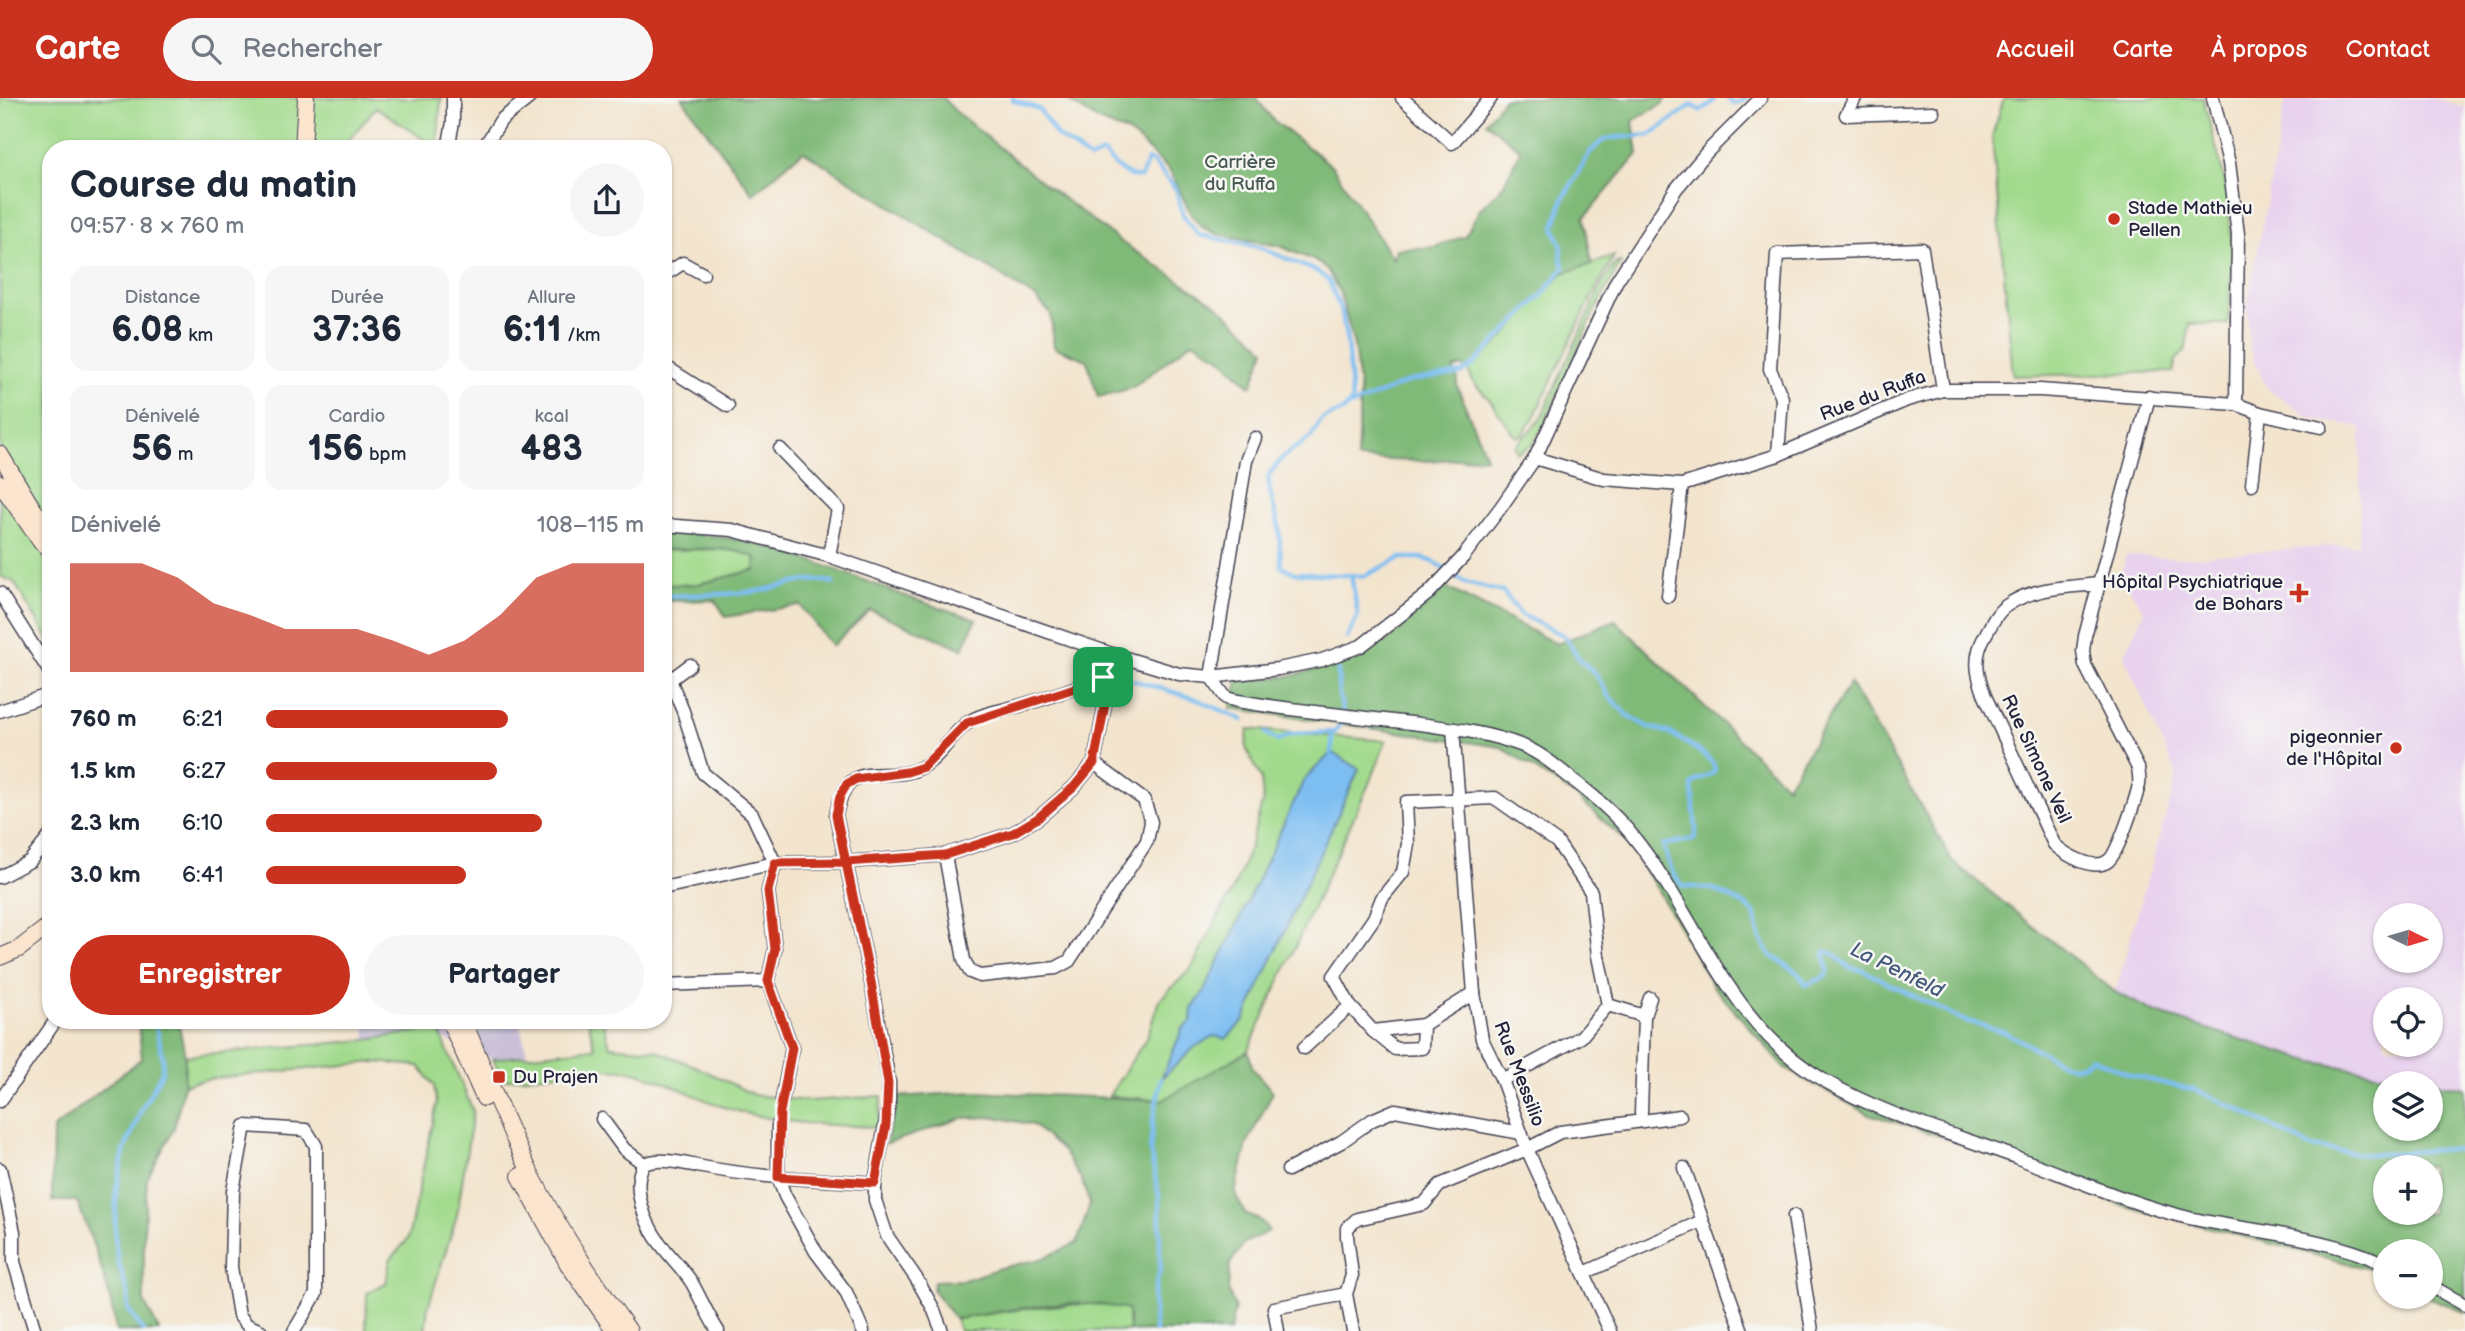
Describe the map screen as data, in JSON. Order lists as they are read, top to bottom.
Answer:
{
  "streets": {
    "street": ["Rue du Ruffa", "Rue Simone Veil", "Rue Messilio"]
  },
  "water": ["La Penfeld"],
  "parks": ["Carrière du Ruffa"],
  "places": {
    "other": ["Stade Mathieu Pellen", "pigeonnier de l'Hôpital"],
    "health": ["Hôpital Psychiatrique de Bohars"],
    "transit": ["Du Prajen"]
  },
  "north": "right",
  "page": {
    "header": "Carte",
    "search": "Rechercher",
    "nav": [
      "Accueil",
      "Carte",
      "À propos",
      "Contact"
    ],
    "heading": ["Course du matin", "09:57 · 8 × 760 m"],
    "stats": [
      ["Distance", "6.08 km"],
      ["Durée", "37:36"],
      ["Allure", "6:11 /km"],
      ["Dénivelé", "56 m"],
      ["Cardio", "156 bpm"],
      ["kcal", "483"]
    ],
    "chart": ["Dénivelé", "108–115 m"],
    "list": [
      {
        "name": "760 m",
        "note": "6:21"
      },
      {
        "name": "1.5 km",
        "note": "6:27"
      },
      {
        "name": "2.3 km",
        "note": "6:10"
      },
      {
        "name": "3.0 km",
        "note": "6:41"
      }
    ],
    "map_buttons": ["+", "−"],
    "buttons": ["Enregistrer", "Partager"]
  }
}
